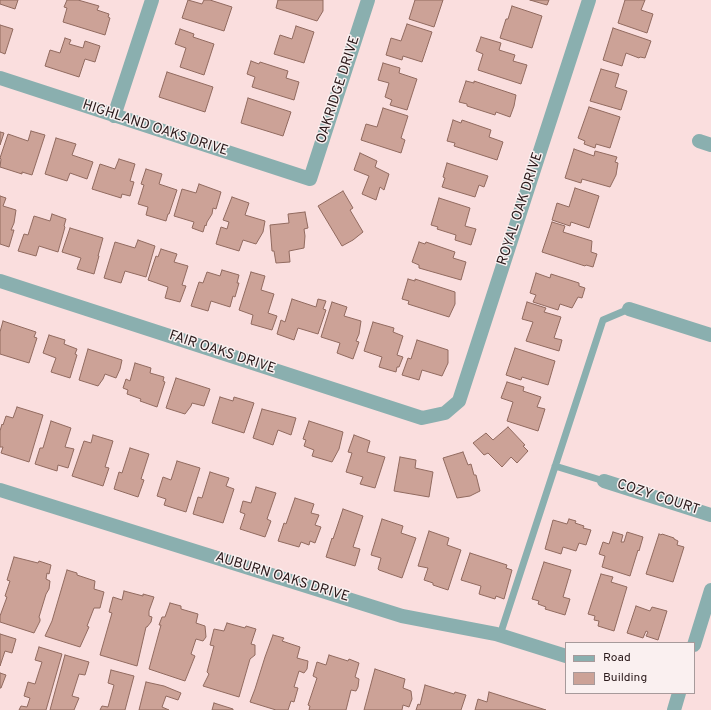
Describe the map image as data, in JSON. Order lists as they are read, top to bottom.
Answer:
{
  "streets": {
    "street": [
      "OAKRIDGE DRIVE",
      "HIGHLAND OAKS DRIVE",
      "ROYAL OAK DRIVE",
      "FAIR OAKS DRIVE",
      "COZY COURT",
      "AUBURN OAKS DRIVE"
    ]
  },
  "crossings": [
    ["OAKRIDGE DRIVE", "HIGHLAND OAKS DRIVE"],
    ["ROYAL OAK DRIVE", "FAIR OAKS DRIVE"]
  ],
  "legend": ["Road", "Building"]
}
